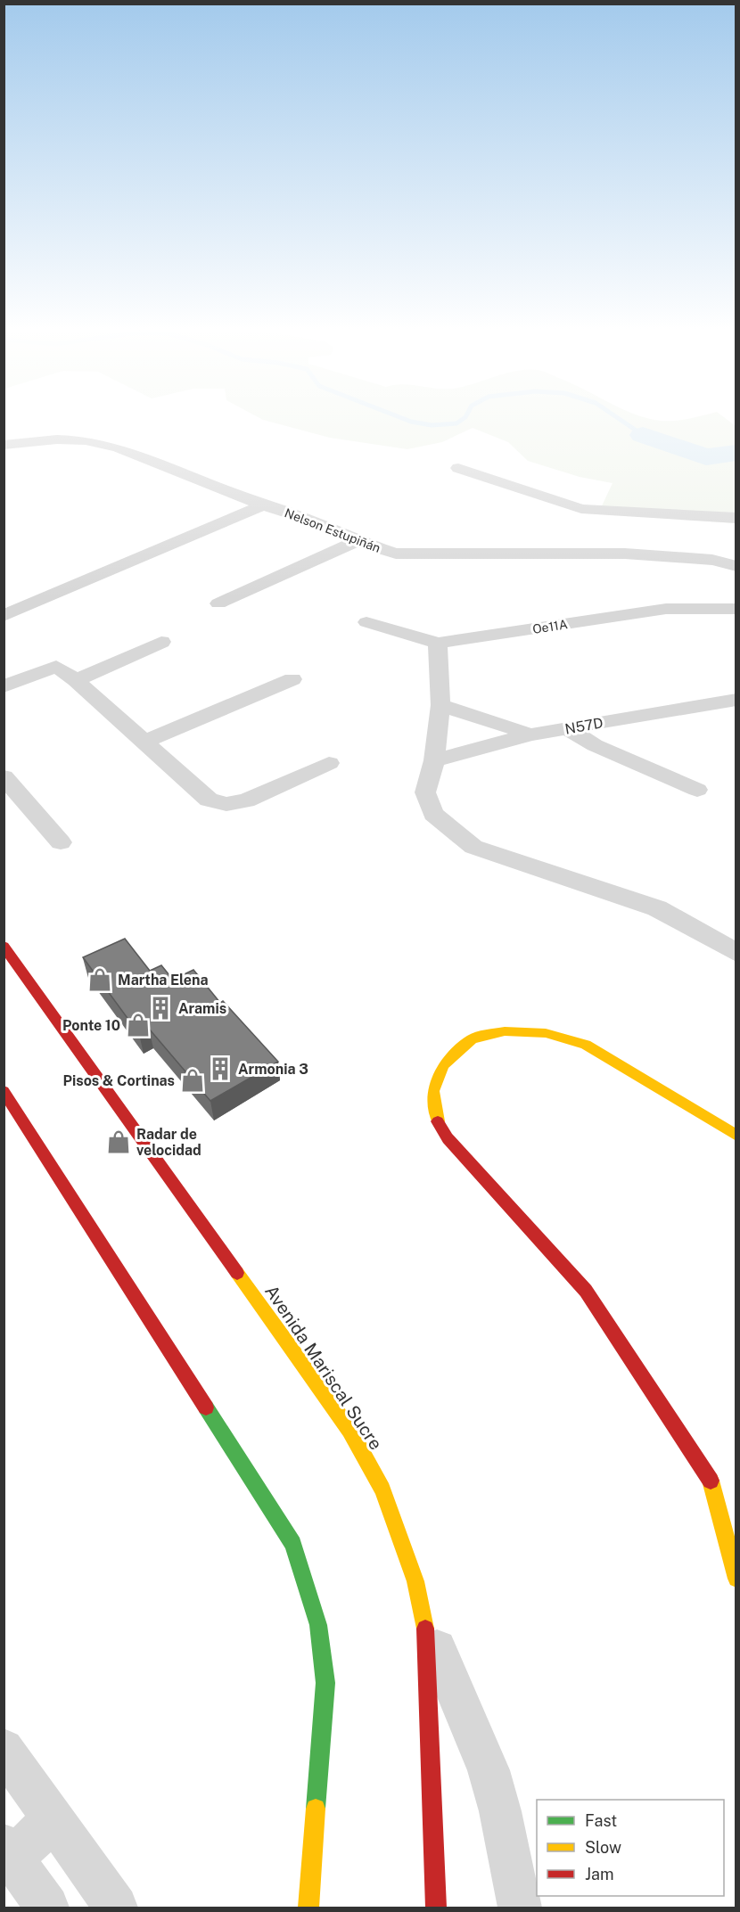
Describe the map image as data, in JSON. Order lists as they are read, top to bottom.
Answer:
{
  "streets": {
    "main road": ["Avenida Mariscal Sucre"],
    "street": ["Nelson Estupiñán", "Oe11A", "N57D"]
  },
  "places": {
    "shop": [
      "Martha Elena",
      "Ponte 10",
      "Pisos & Cortinas",
      "Radar de velocidad"
    ],
    "building": ["Aramis", "Armonia 3"]
  },
  "legend": ["Fast", "Slow", "Jam"]
}
